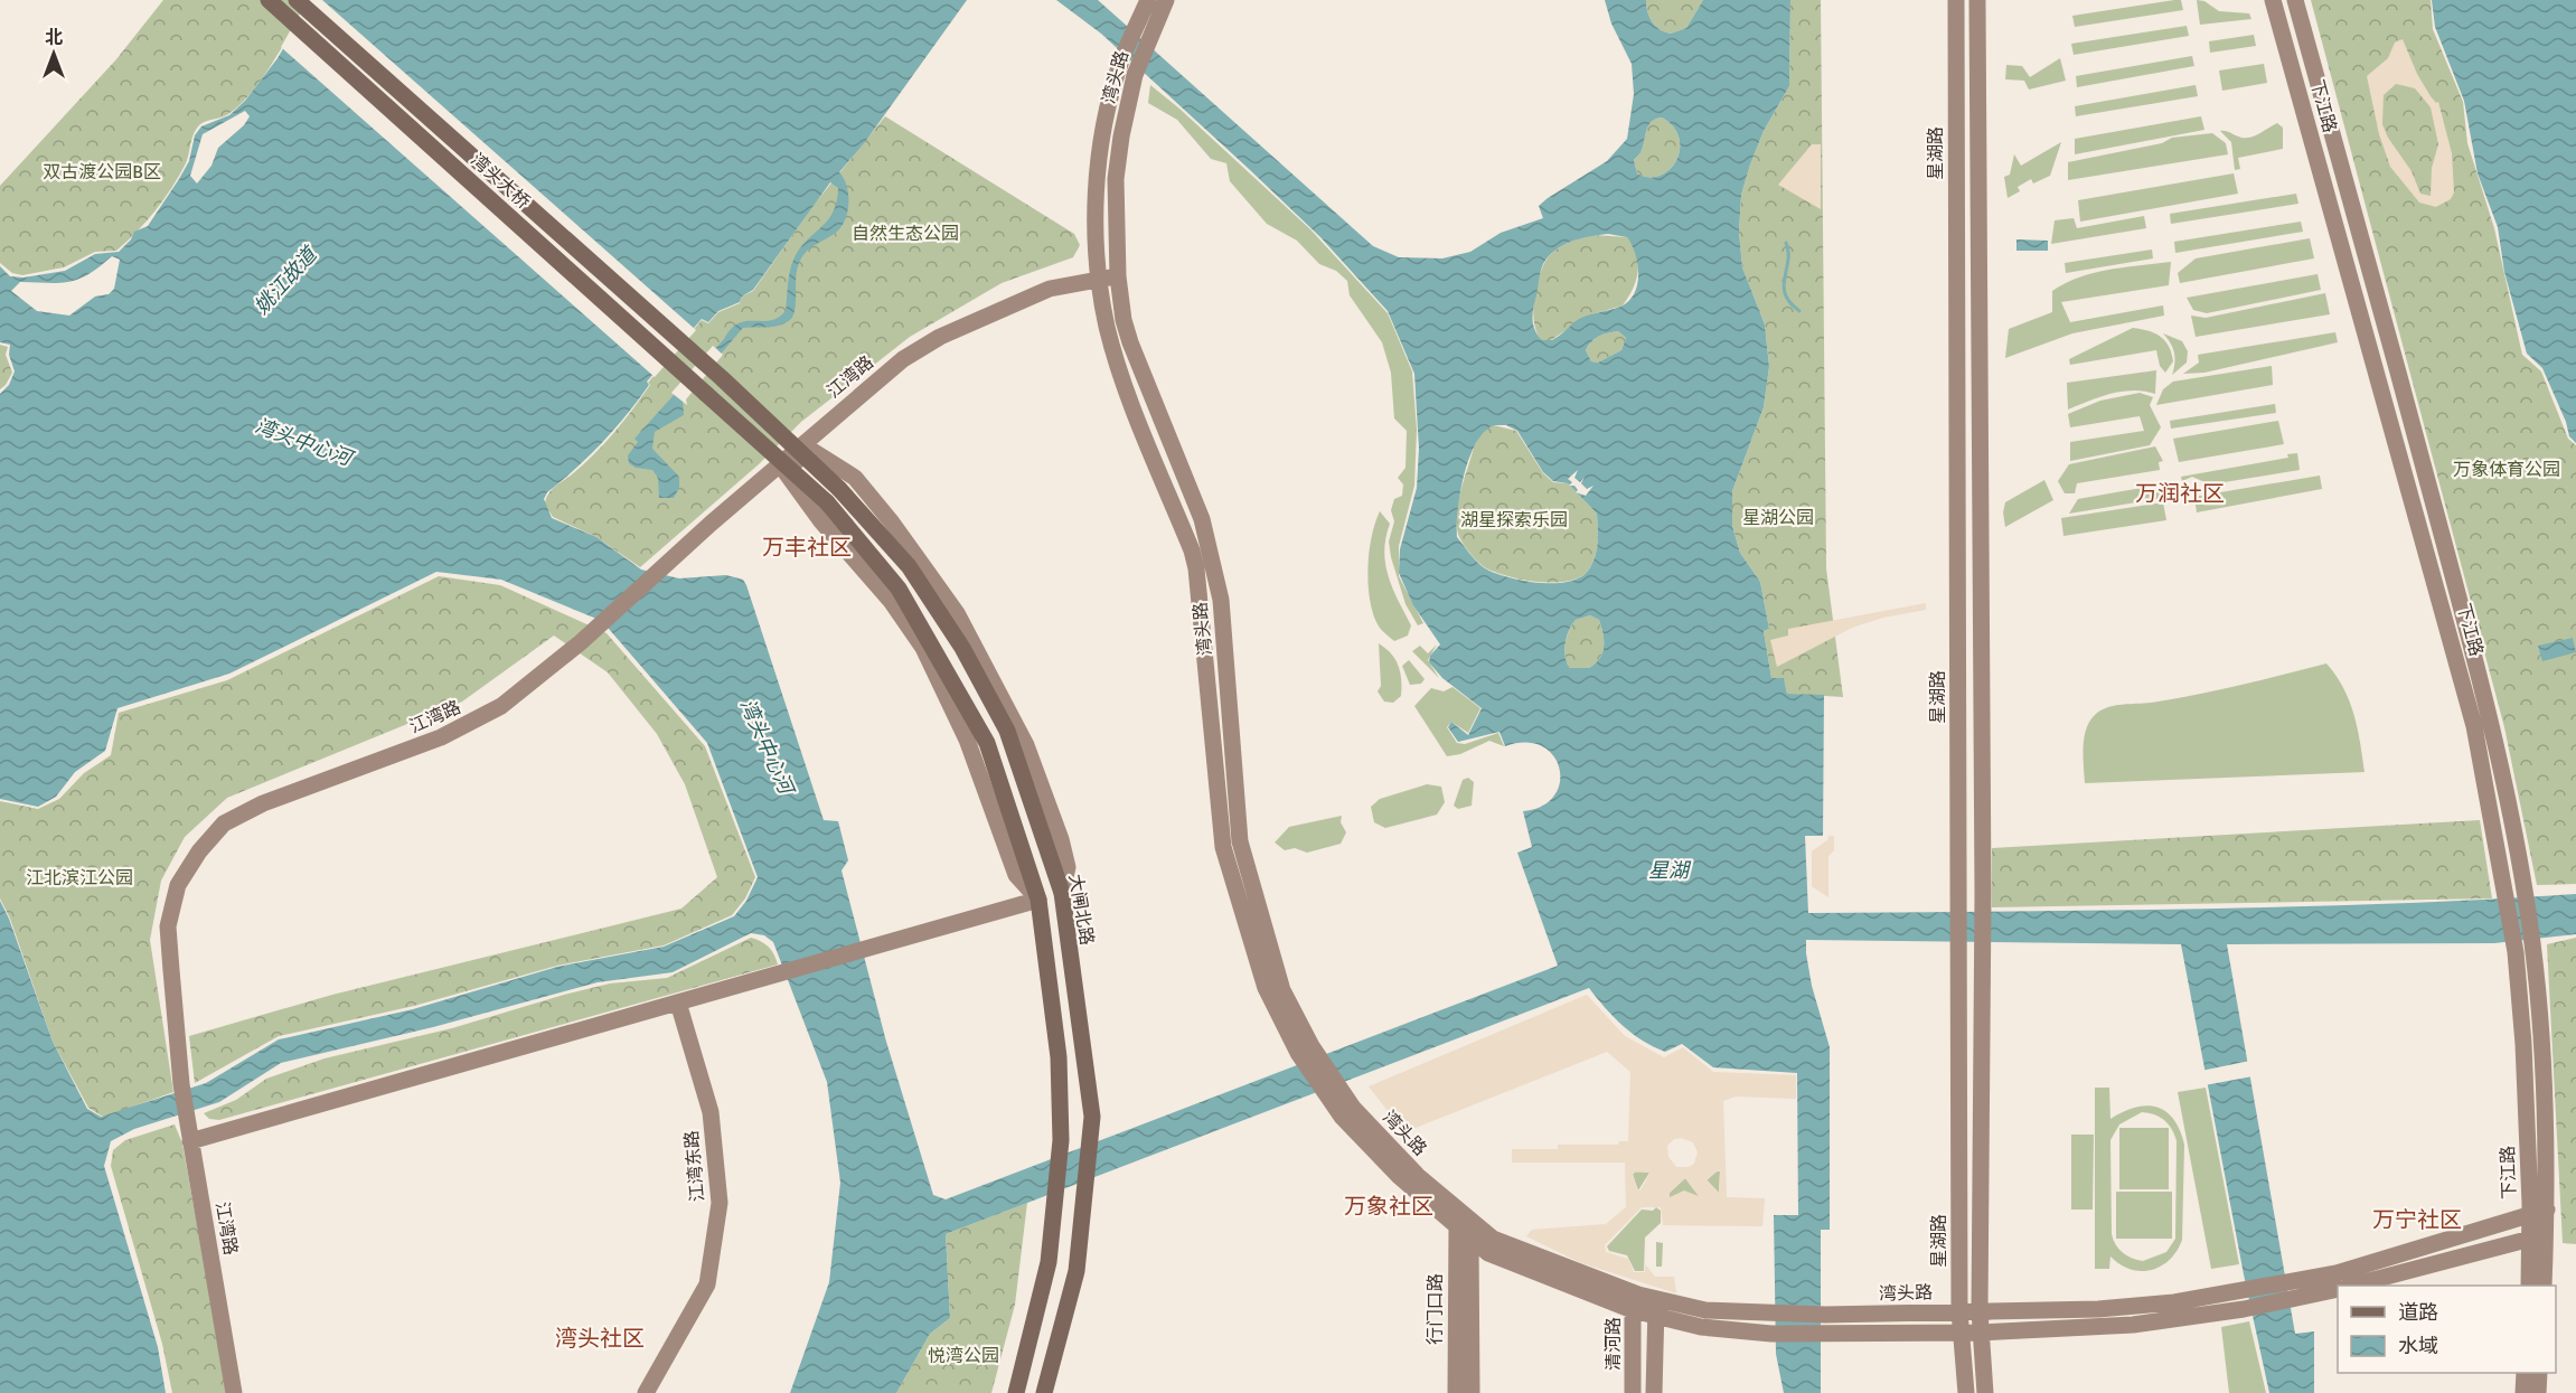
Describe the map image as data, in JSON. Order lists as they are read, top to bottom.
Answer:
{
  "streets": {
    "main road": [
      "湾头路",
      "下江路",
      "星湖路",
      "湾头大桥",
      "江湾路",
      "大闸北路",
      "江湾东路",
      "行门口路",
      "清河路"
    ]
  },
  "crossings": [
    ["湾头路", "下江路"],
    ["湾头路", "星湖路"],
    ["湾头路", "江湾路"],
    ["湾头路", "行门口路"],
    ["湾头路", "清河路"],
    ["湾头大桥", "大闸北路"]
  ],
  "districts": [
    "万润社区",
    "万丰社区",
    "万象社区",
    "万宁社区",
    "湾头社区"
  ],
  "water": ["姚江故道", "湾头中心河", "星湖"],
  "parks": [
    "双古渡公园B区",
    "自然生态公园",
    "万象体育公园",
    "星湖公园",
    "湖星探索乐园",
    "江北滨江公园",
    "悦湾公园"
  ],
  "legend": ["道路", "水域"],
  "north": "top"
}
